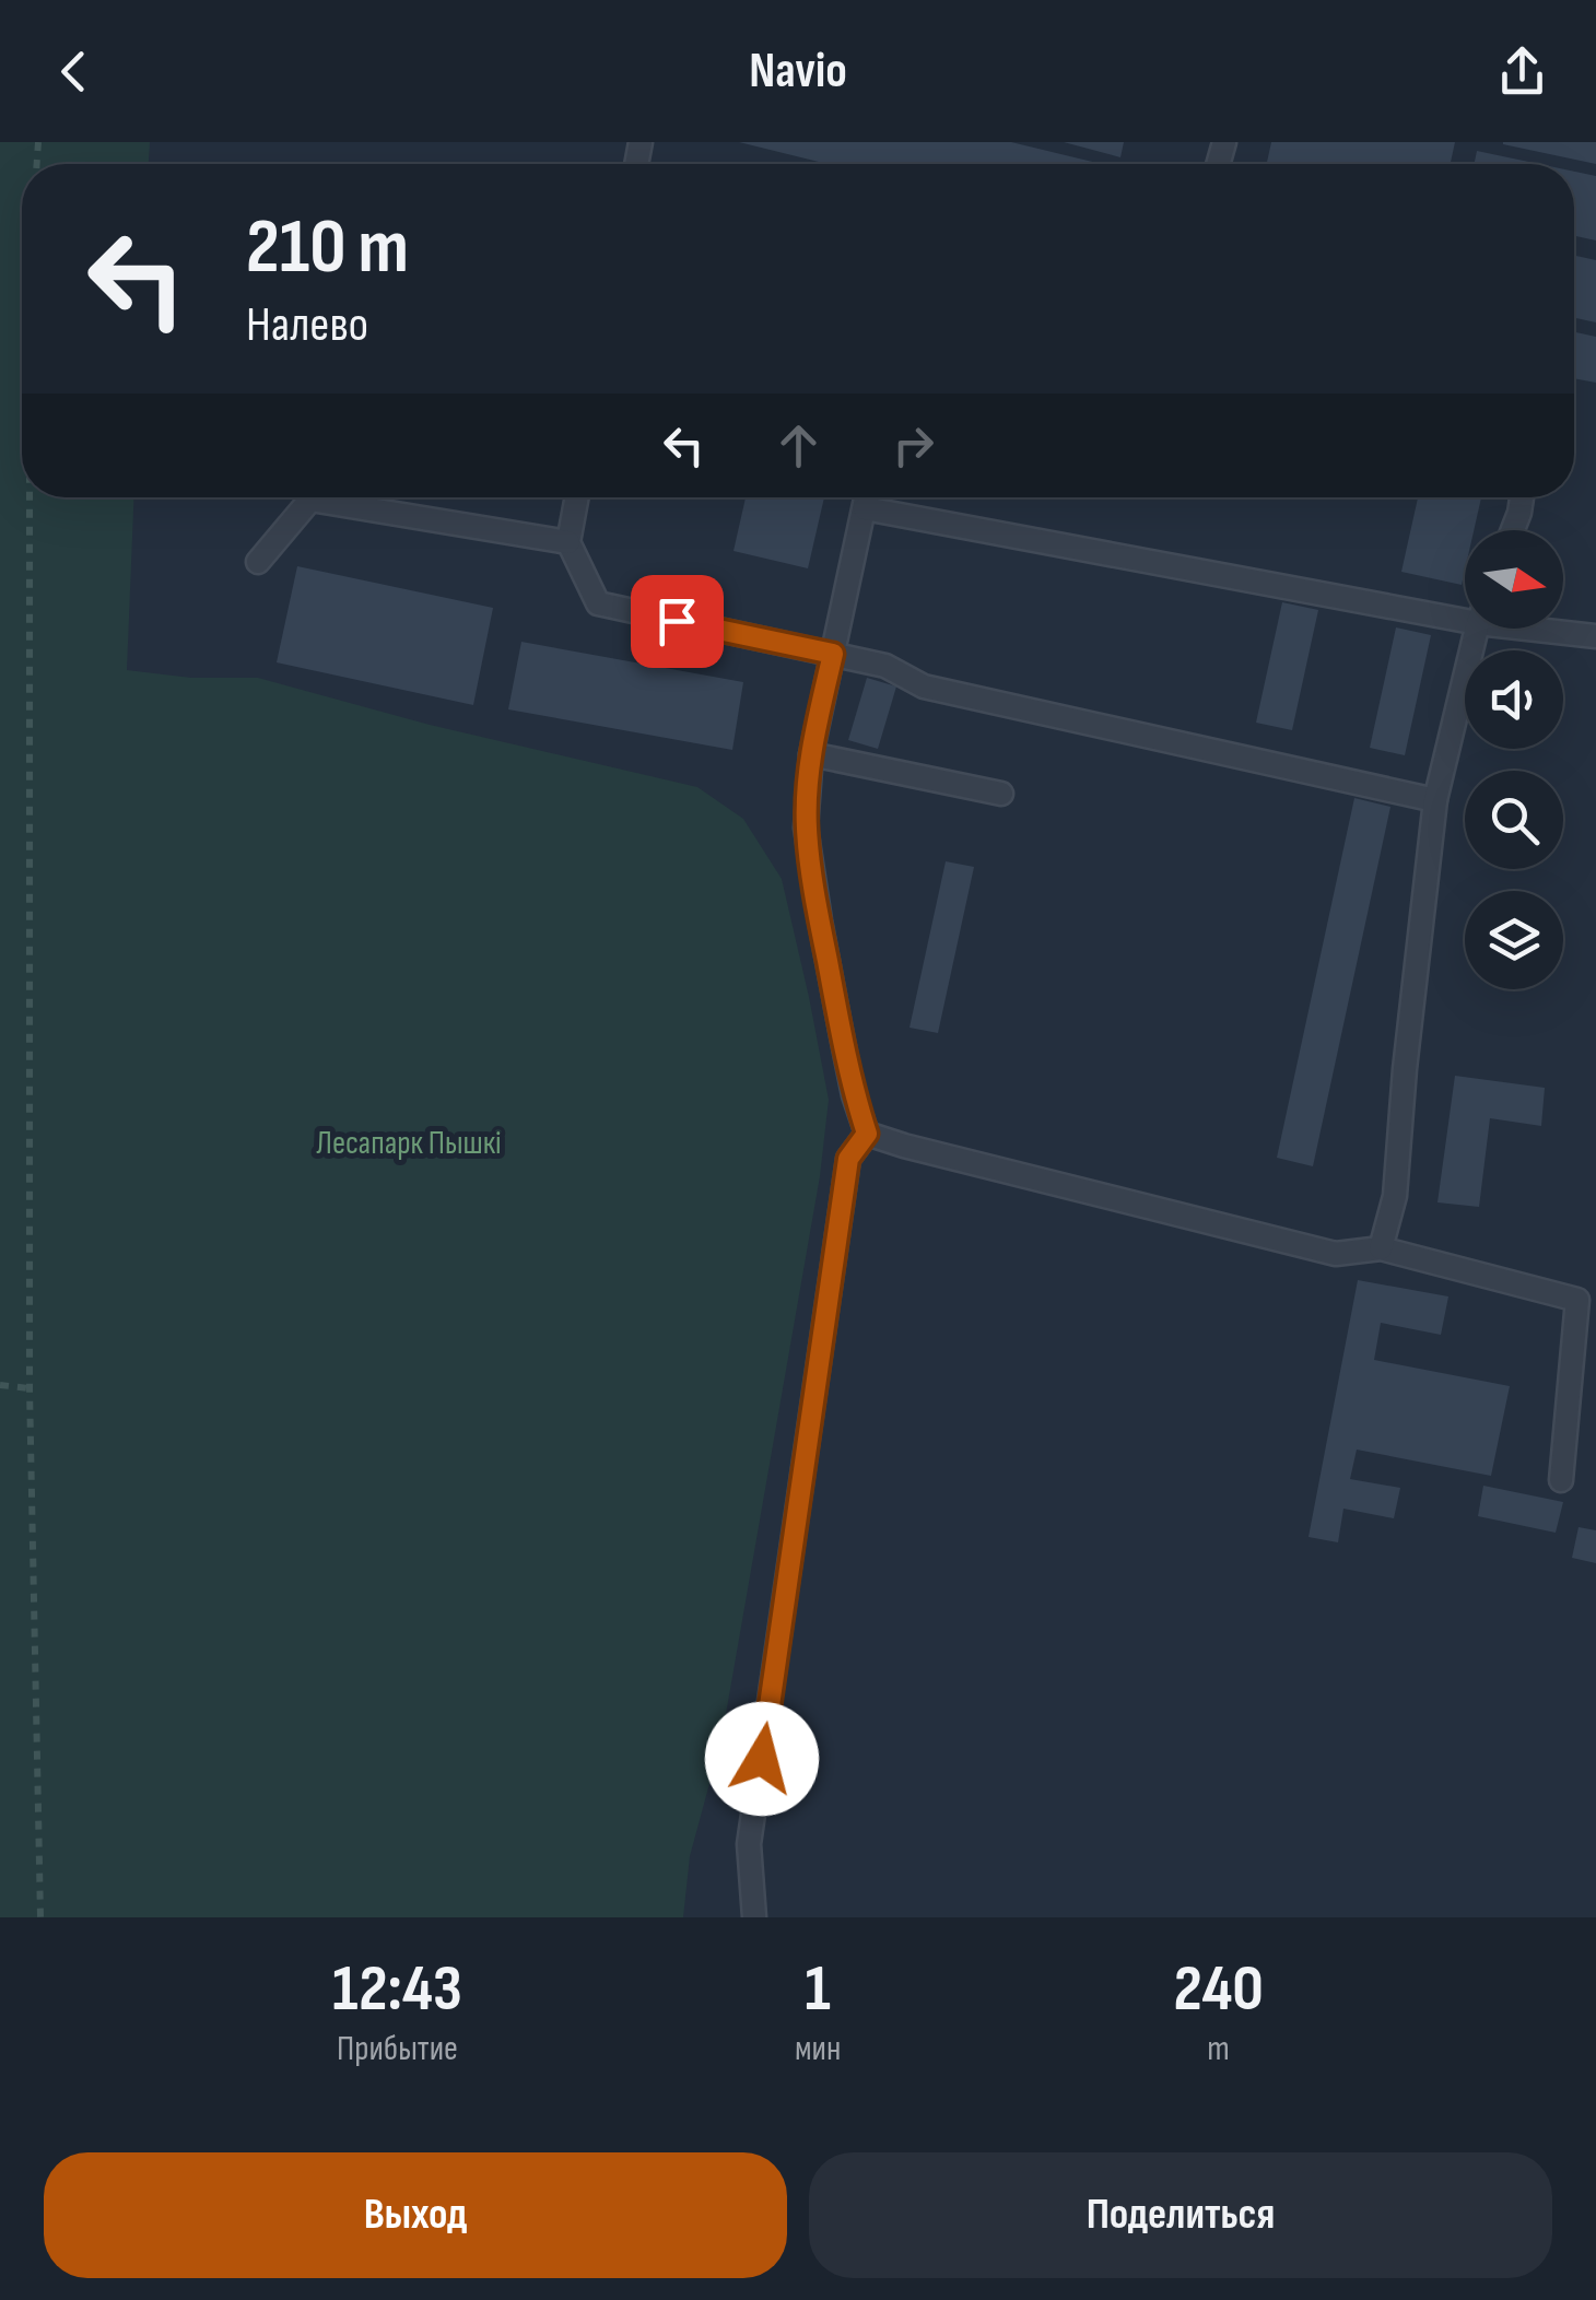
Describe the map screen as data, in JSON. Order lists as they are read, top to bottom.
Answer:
{
  "parks": ["Лесапарк Пышкі"],
  "north": "right",
  "page": {
    "header": "Navio",
    "turn": ["210 m", "Налево"],
    "eta": [
      "12:43",
      "Прибытие",
      "1",
      "мин",
      "240",
      "m"
    ],
    "buttons": ["Выход", "Поделиться"]
  }
}
